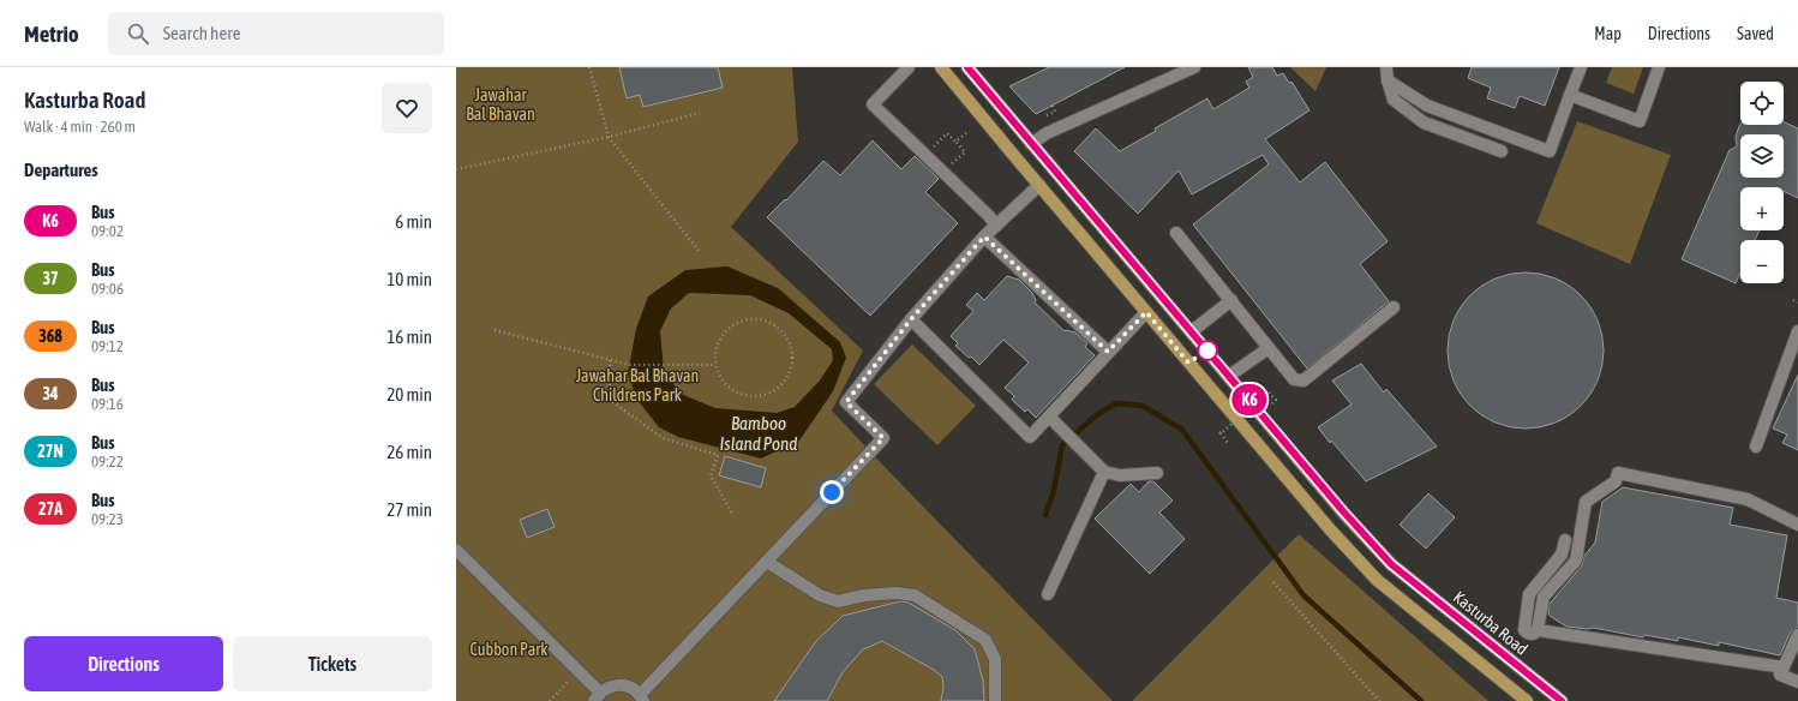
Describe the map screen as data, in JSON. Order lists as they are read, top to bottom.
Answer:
{
  "streets": {
    "main road": ["Kasturba Road"]
  },
  "water": ["Bamboo Island Pond"],
  "parks": ["Jawahar Bal Bhavan", "Jawahar Bal Bhavan Childrens Park", "Cubbon Park"],
  "lines": ["bus line K6"],
  "page": {
    "header": "Metrio",
    "search": "Search here",
    "nav": ["Map", "Directions", "Saved"],
    "heading": [
      ["Kasturba Road", "Walk · 4 min · 260 m"],
      "Departures"
    ],
    "on_map": "K6",
    "map_buttons": ["+", "−"],
    "list": [
      {
        "mark": "K6",
        "name": "Bus",
        "note": "09:02",
        "value": "6 min"
      },
      {
        "mark": "37",
        "name": "Bus",
        "note": "09:06",
        "value": "10 min"
      },
      {
        "mark": "368",
        "name": "Bus",
        "note": "09:12",
        "value": "16 min"
      },
      {
        "mark": "34",
        "name": "Bus",
        "note": "09:16",
        "value": "20 min"
      },
      {
        "mark": "27N",
        "name": "Bus",
        "note": "09:22",
        "value": "26 min"
      },
      {
        "mark": "27A",
        "name": "Bus",
        "note": "09:23",
        "value": "27 min"
      }
    ],
    "buttons": ["Directions", "Tickets"]
  }
}
